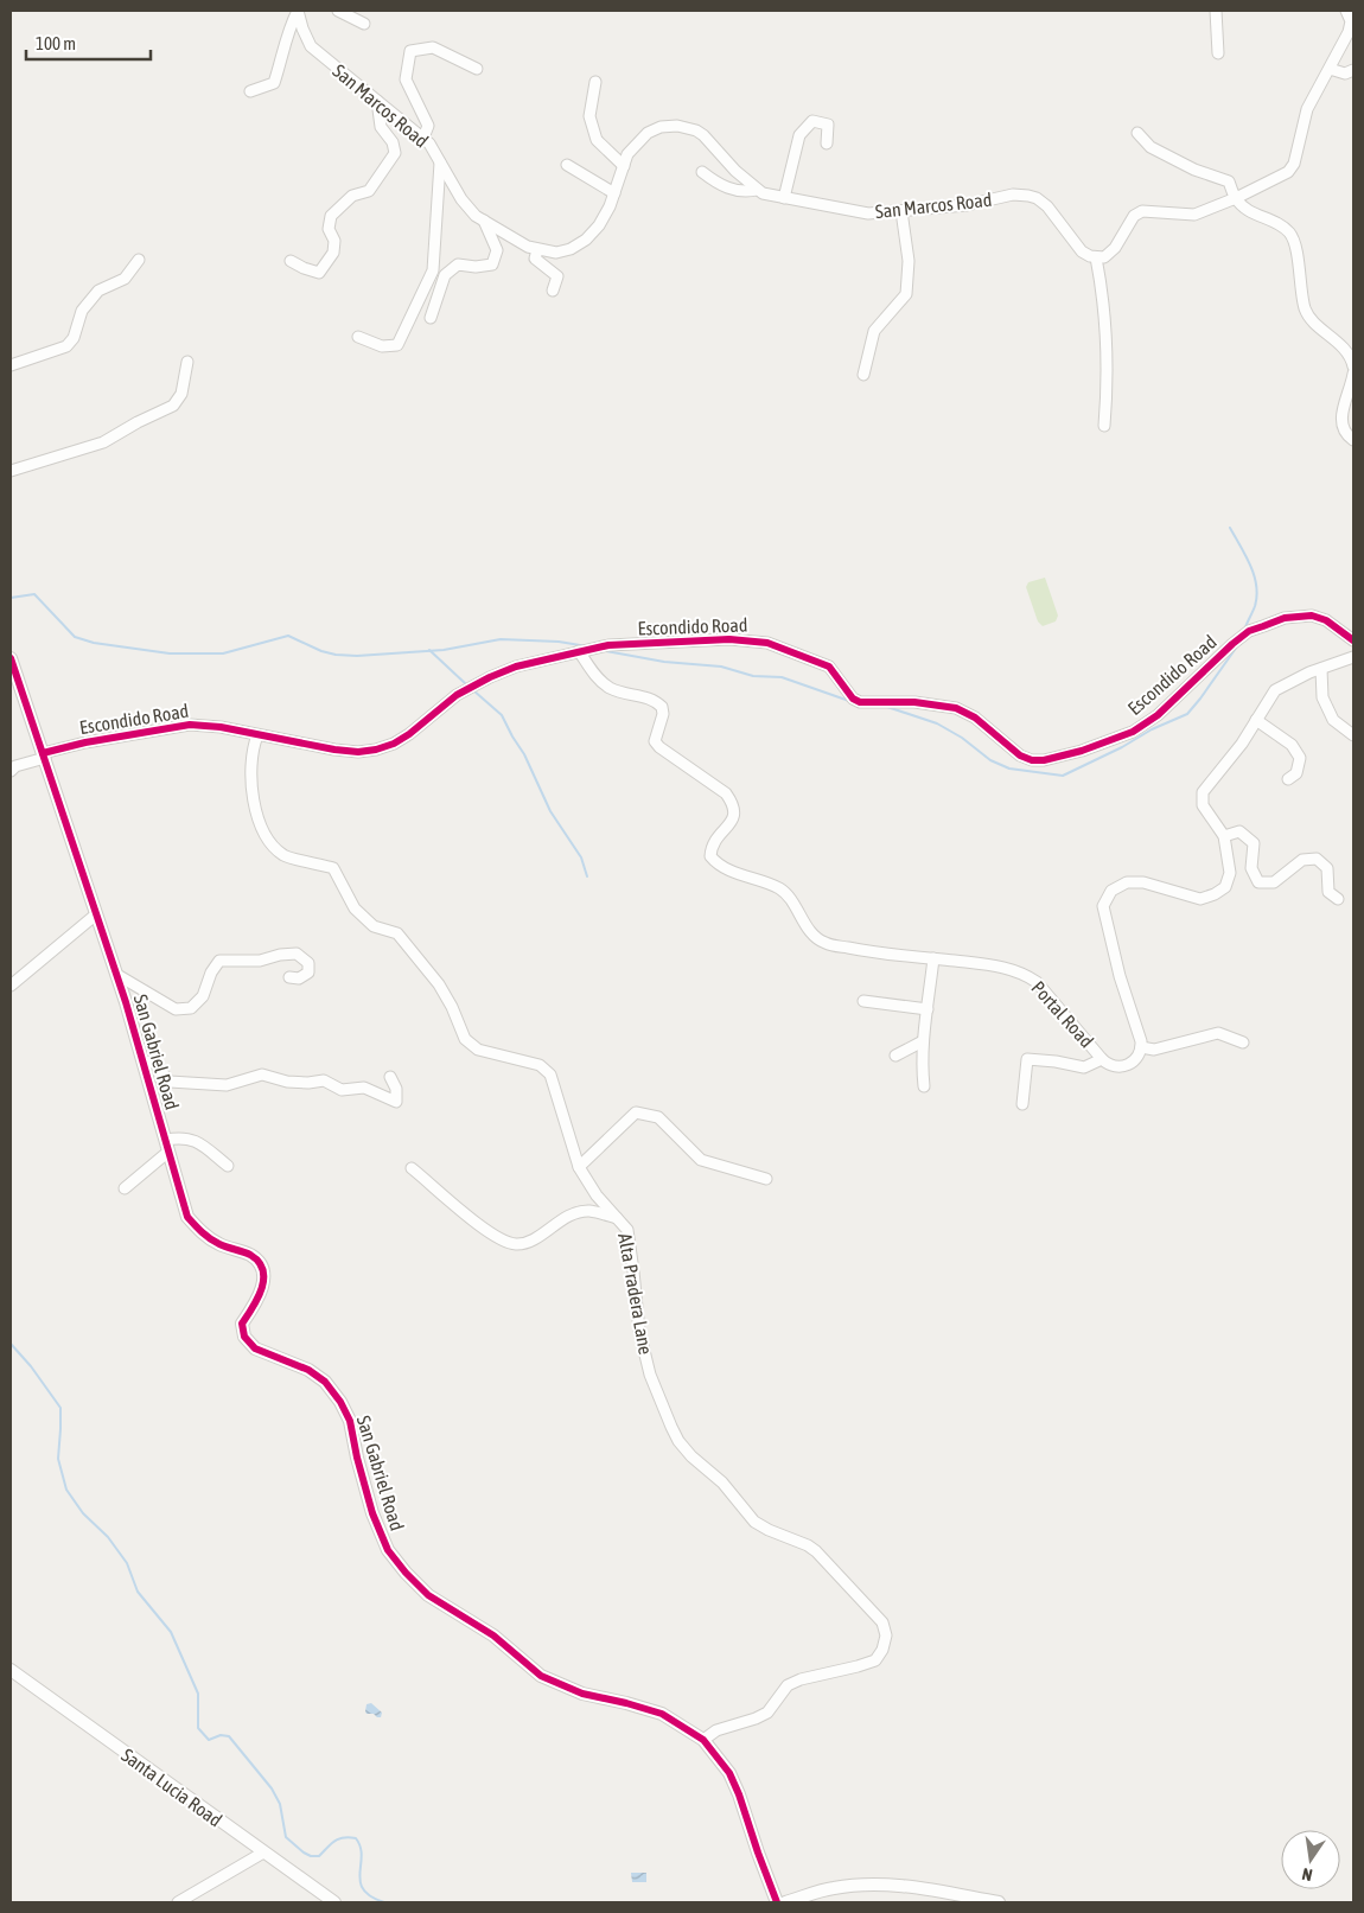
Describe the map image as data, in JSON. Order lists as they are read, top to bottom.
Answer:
{
  "streets": {
    "street": [
      "San Marcos Road",
      "Escondido Road",
      "Portal Road",
      "San Gabriel Road",
      "Alta Pradera Lane",
      "Santa Lucia Road"
    ]
  },
  "crossings": [
    ["Escondido Road", "Portal Road"],
    ["Escondido Road", "San Gabriel Road"],
    ["Escondido Road", "Alta Pradera Lane"],
    ["San Gabriel Road", "Alta Pradera Lane"]
  ],
  "scale_bar": "100 m",
  "north": "bottom"
}
